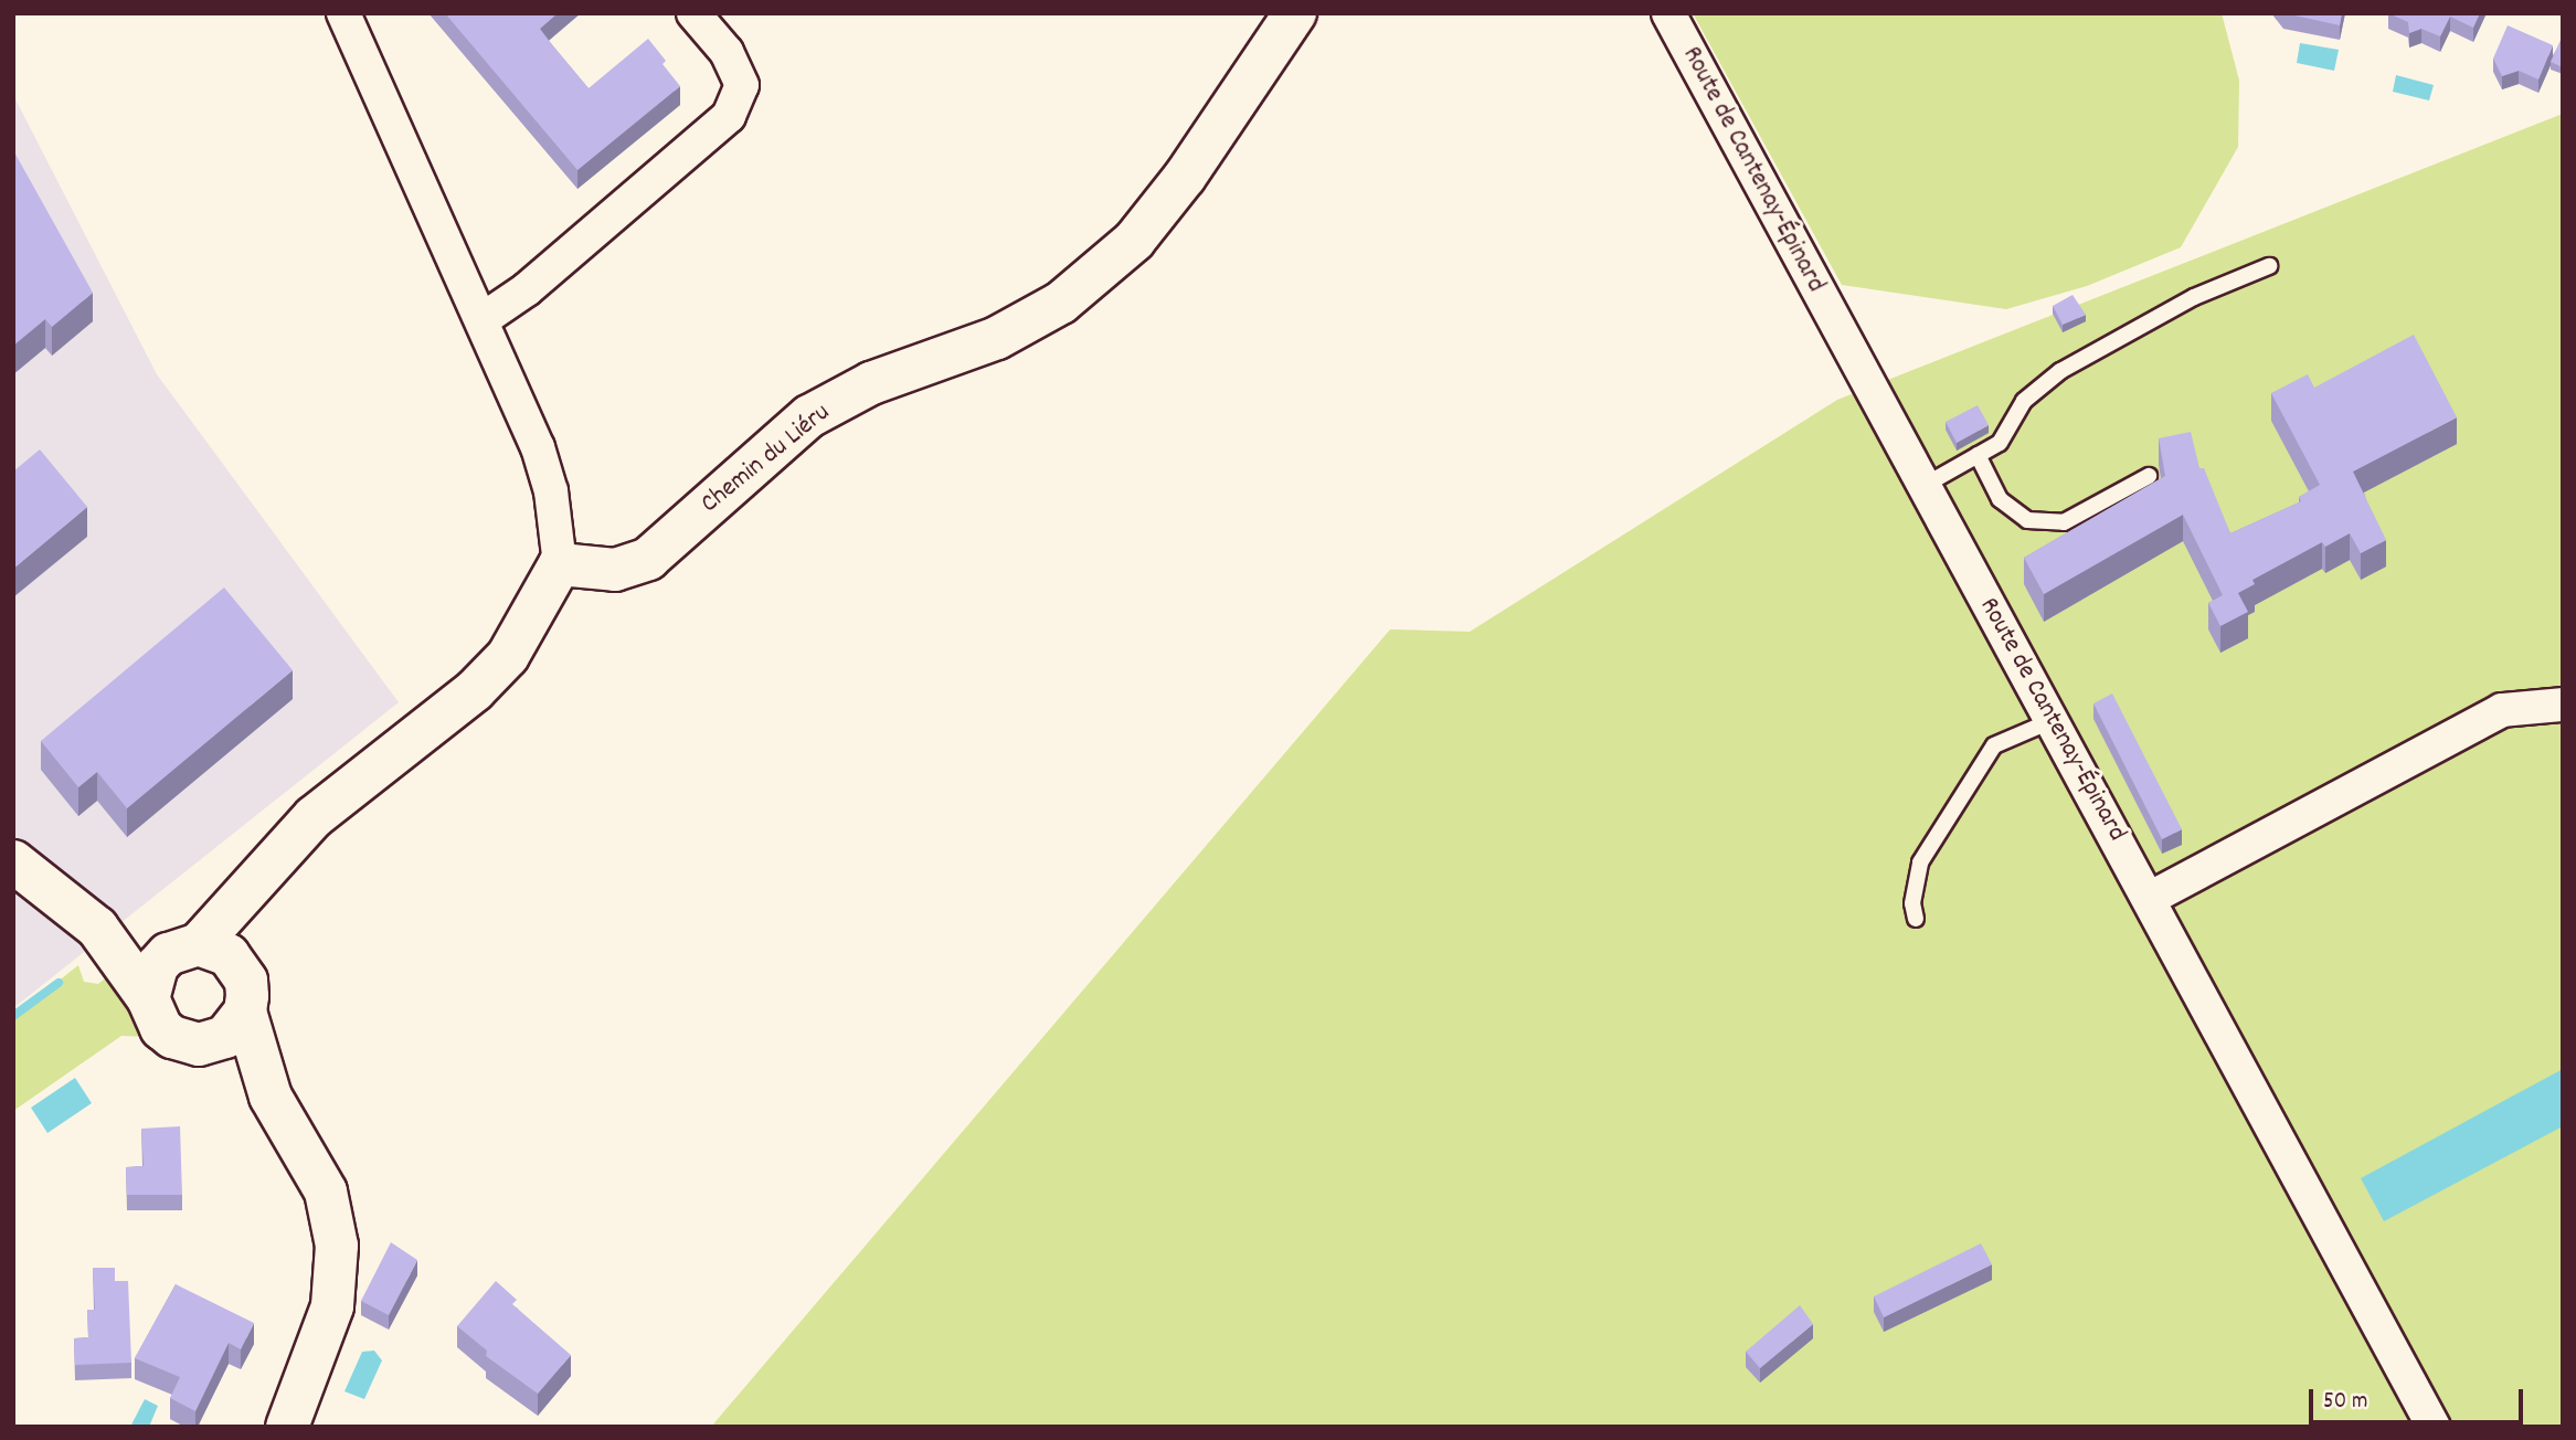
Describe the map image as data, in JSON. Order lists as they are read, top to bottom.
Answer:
{
  "streets": {
    "street": ["Route de Cantenay-Épinard", "Chemin du Liéru"]
  },
  "scale_bar": "50 m"
}
